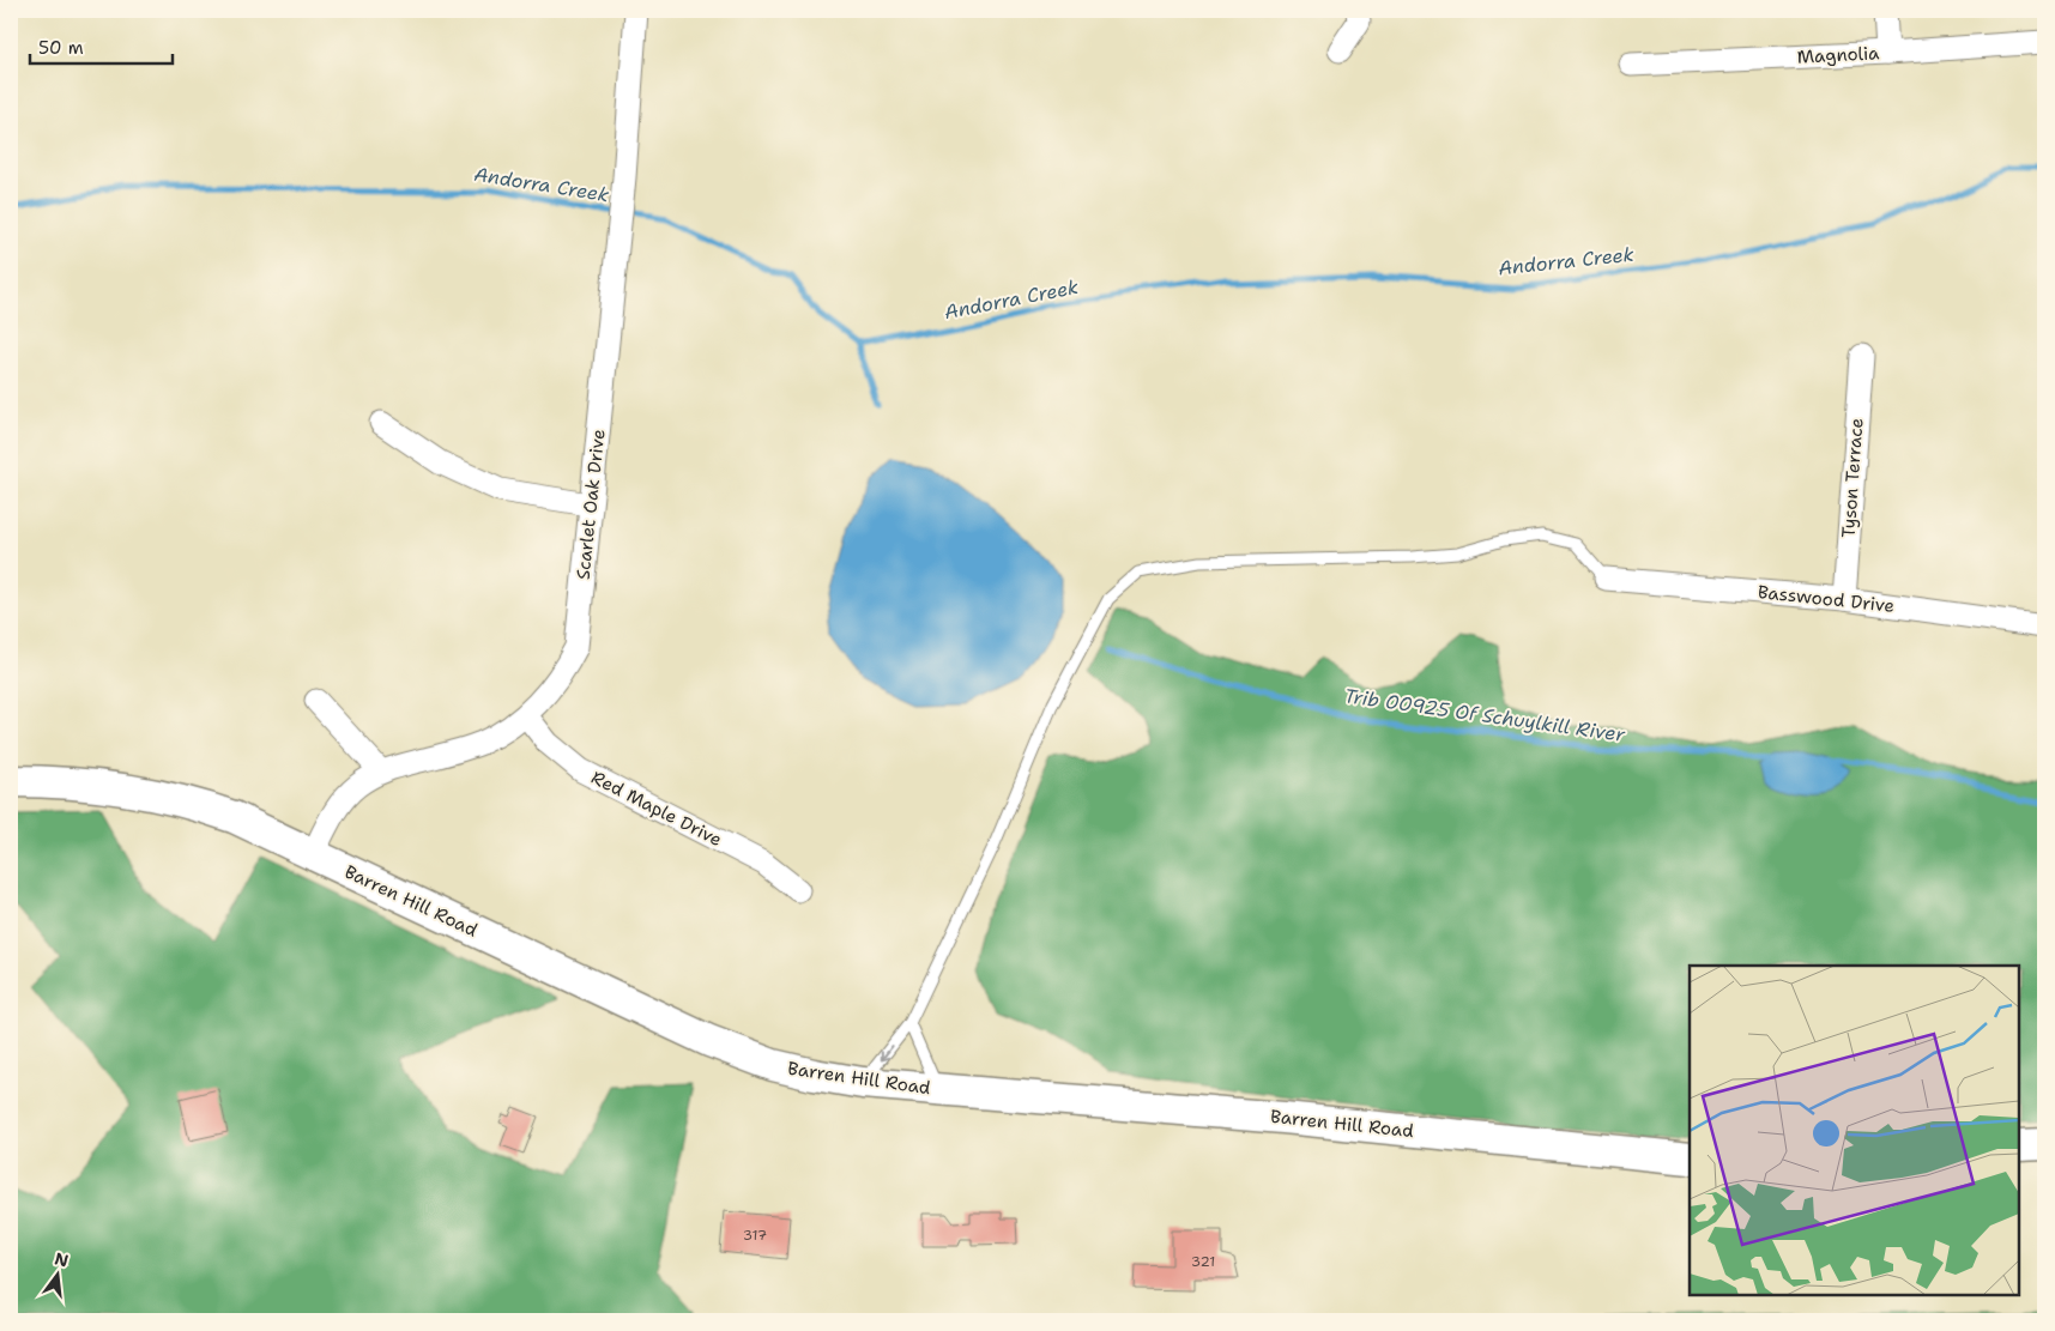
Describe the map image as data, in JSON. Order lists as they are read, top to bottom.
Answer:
{
  "streets": {
    "street": [
      "Magnolia",
      "Tyson Terrace",
      "Scarlet Oak Drive",
      "Basswood Drive",
      "Red Maple Drive",
      "Barren Hill Road"
    ]
  },
  "crossings": [
    ["Tyson Terrace", "Basswood Drive"],
    ["Scarlet Oak Drive", "Red Maple Drive"],
    ["Scarlet Oak Drive", "Barren Hill Road"]
  ],
  "water": ["Andorra Creek", "Trib 00925 Of Schuylkill River"],
  "house_numbers": ["317", "321"],
  "scale_bar": "50 m",
  "north": "top"
}
